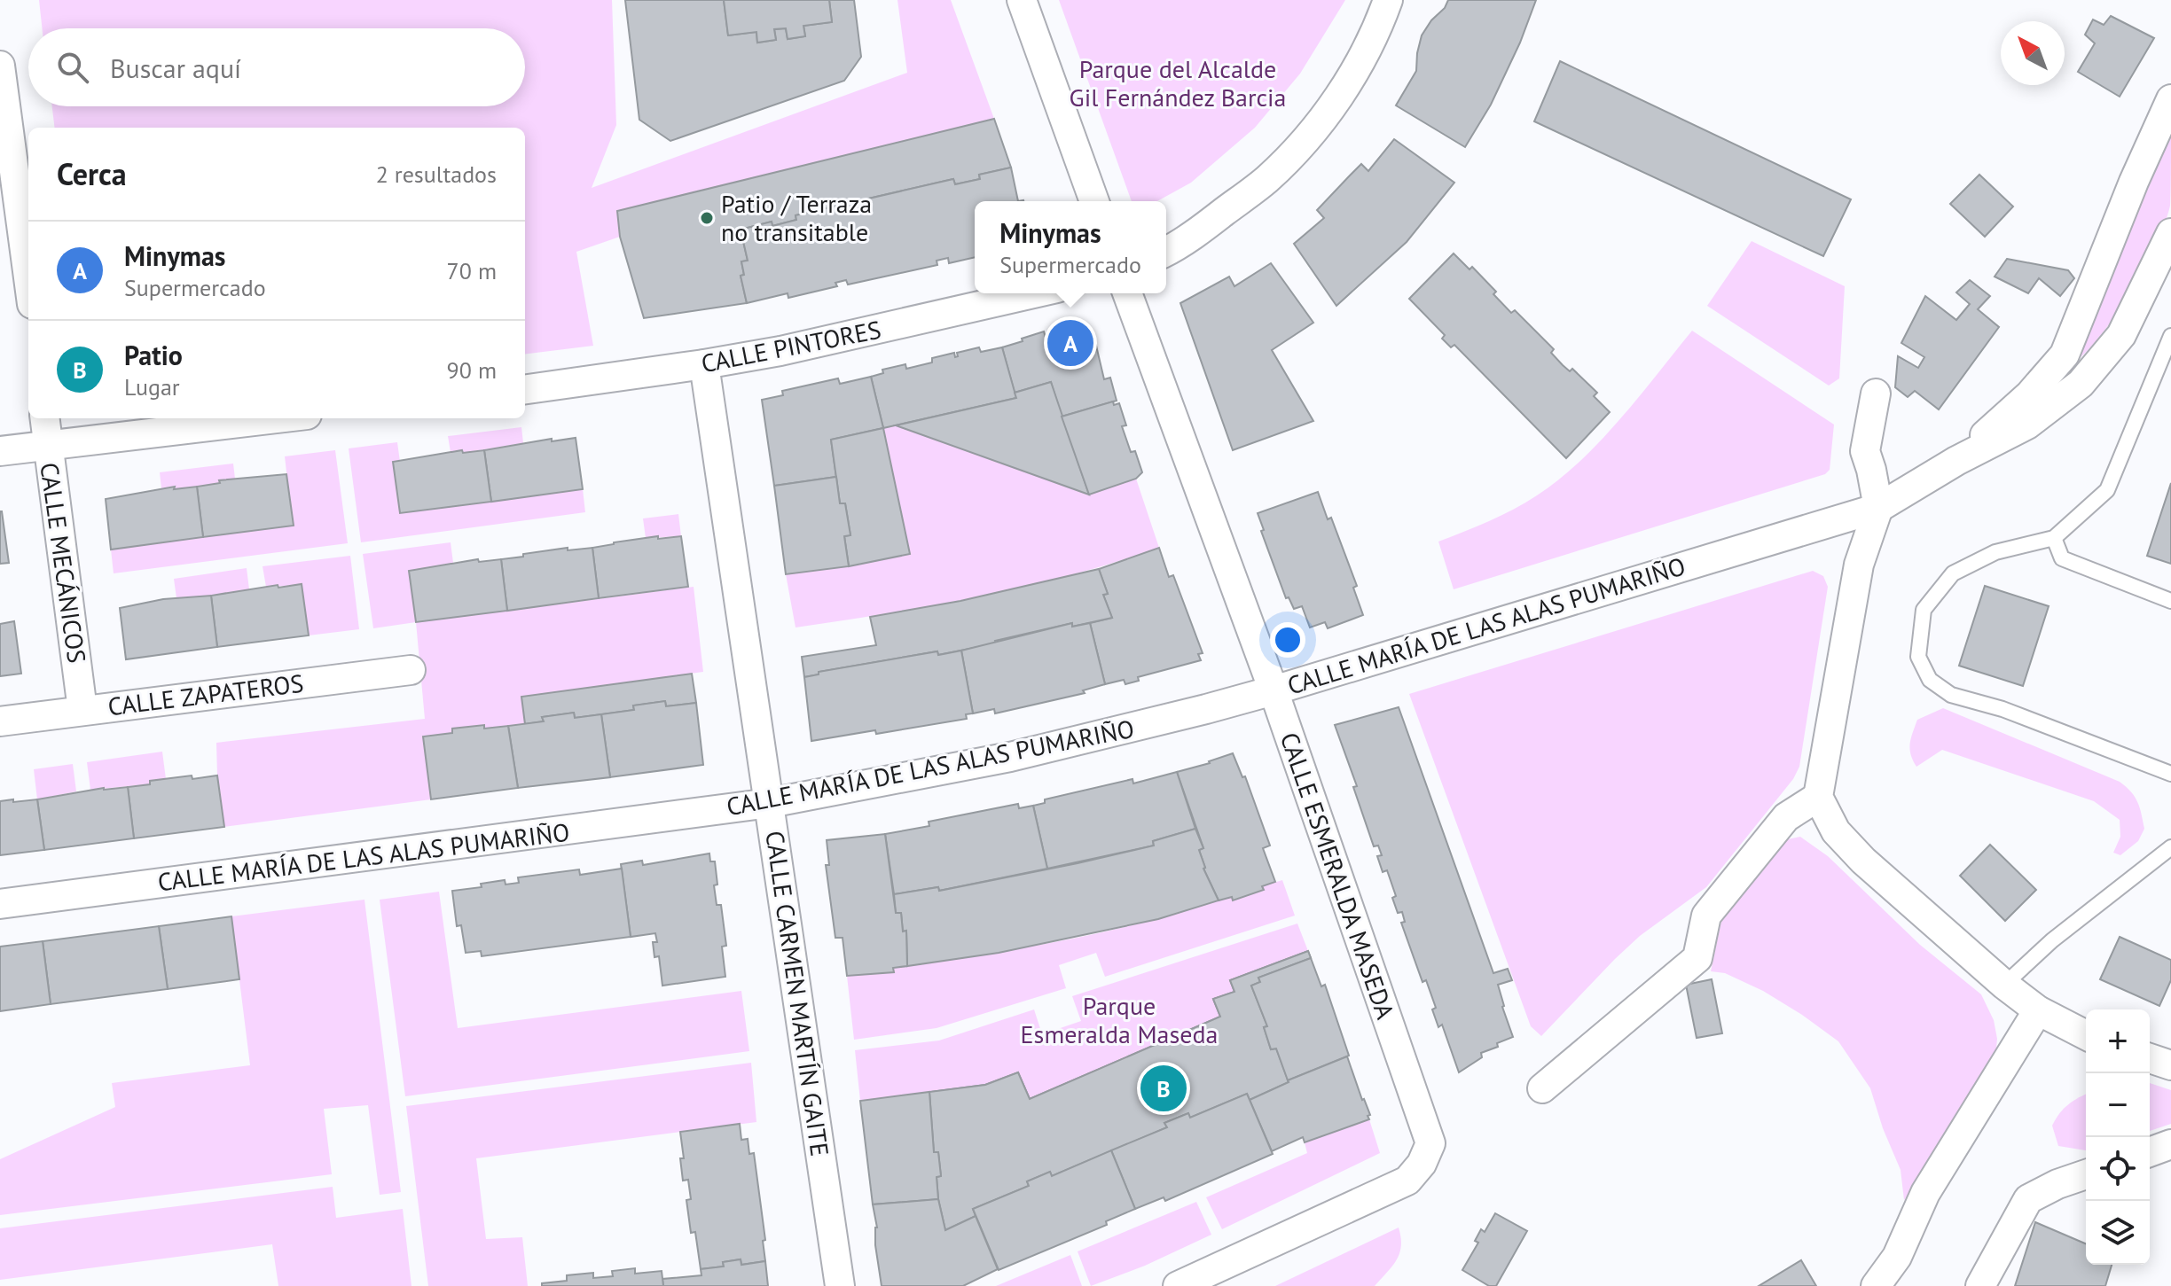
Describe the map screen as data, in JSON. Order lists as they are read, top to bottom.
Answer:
{
  "streets": {
    "street": [
      "CALLE PINTORES",
      "CALLE MECÁNICOS",
      "CALLE MARÍA DE LAS ALAS PUMARIÑO",
      "CALLE ZAPATEROS",
      "CALLE ESMERALDA MASEDA",
      "CALLE CARMEN MARTÍN GAITE"
    ]
  },
  "crossings": [
    ["CALLE PINTORES", "CALLE CARMEN MARTÍN GAITE"],
    ["CALLE MECÁNICOS", "CALLE ZAPATEROS"],
    ["CALLE MARÍA DE LAS ALAS PUMARIÑO", "CALLE ESMERALDA MASEDA"],
    ["CALLE MARÍA DE LAS ALAS PUMARIÑO", "CALLE CARMEN MARTÍN GAITE"]
  ],
  "parks": ["Parque del Alcalde Gil Fernández Barcia", "Parque Esmeralda Maseda"],
  "places": ["Patio / Terraza no transitable"],
  "north": "top left",
  "page": {
    "search": "Buscar aquí",
    "heading": ["Cerca", "2 resultados"],
    "popup": ["Minymas", "Supermercado"],
    "list": [
      {
        "mark": "A",
        "name": "Minymas",
        "note": "Supermercado",
        "value": "70 m"
      },
      {
        "mark": "B",
        "name": "Patio",
        "note": "Lugar",
        "value": "90 m"
      }
    ],
    "pins": ["A", "B"],
    "map_buttons": ["+", "−"]
  }
}
